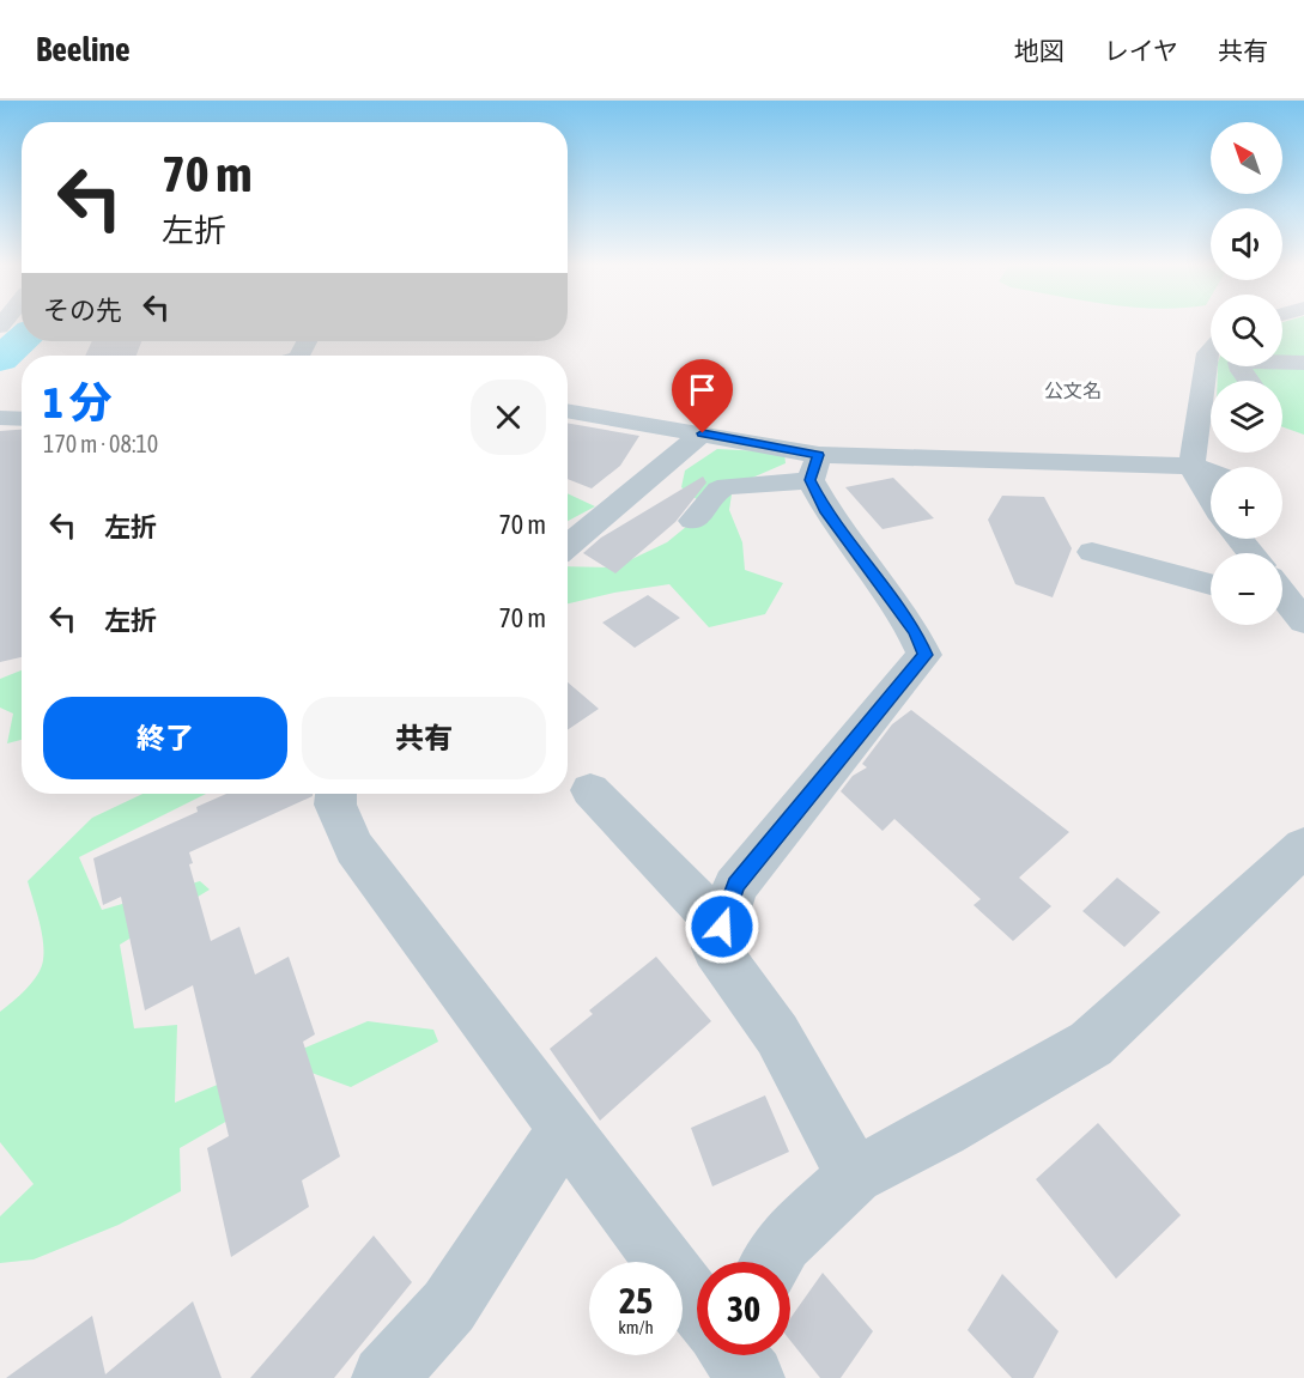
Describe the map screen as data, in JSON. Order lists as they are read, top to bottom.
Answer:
{
  "districts": ["公文名"],
  "north": "top left",
  "page": {
    "header": "Beeline",
    "nav": ["地図", "レイヤ", "共有"],
    "map_buttons": ["+", "−"],
    "turn": ["70 m", "左折"],
    "then": "その先",
    "heading": ["1 分", "170 m · 08:10"],
    "list": [
      {
        "name": "左折",
        "value": "70 m"
      },
      {
        "name": "左折",
        "value": "70 m"
      }
    ],
    "buttons": ["終了", "共有"],
    "speed": "25 km/h",
    "limit": "30"
  }
}
